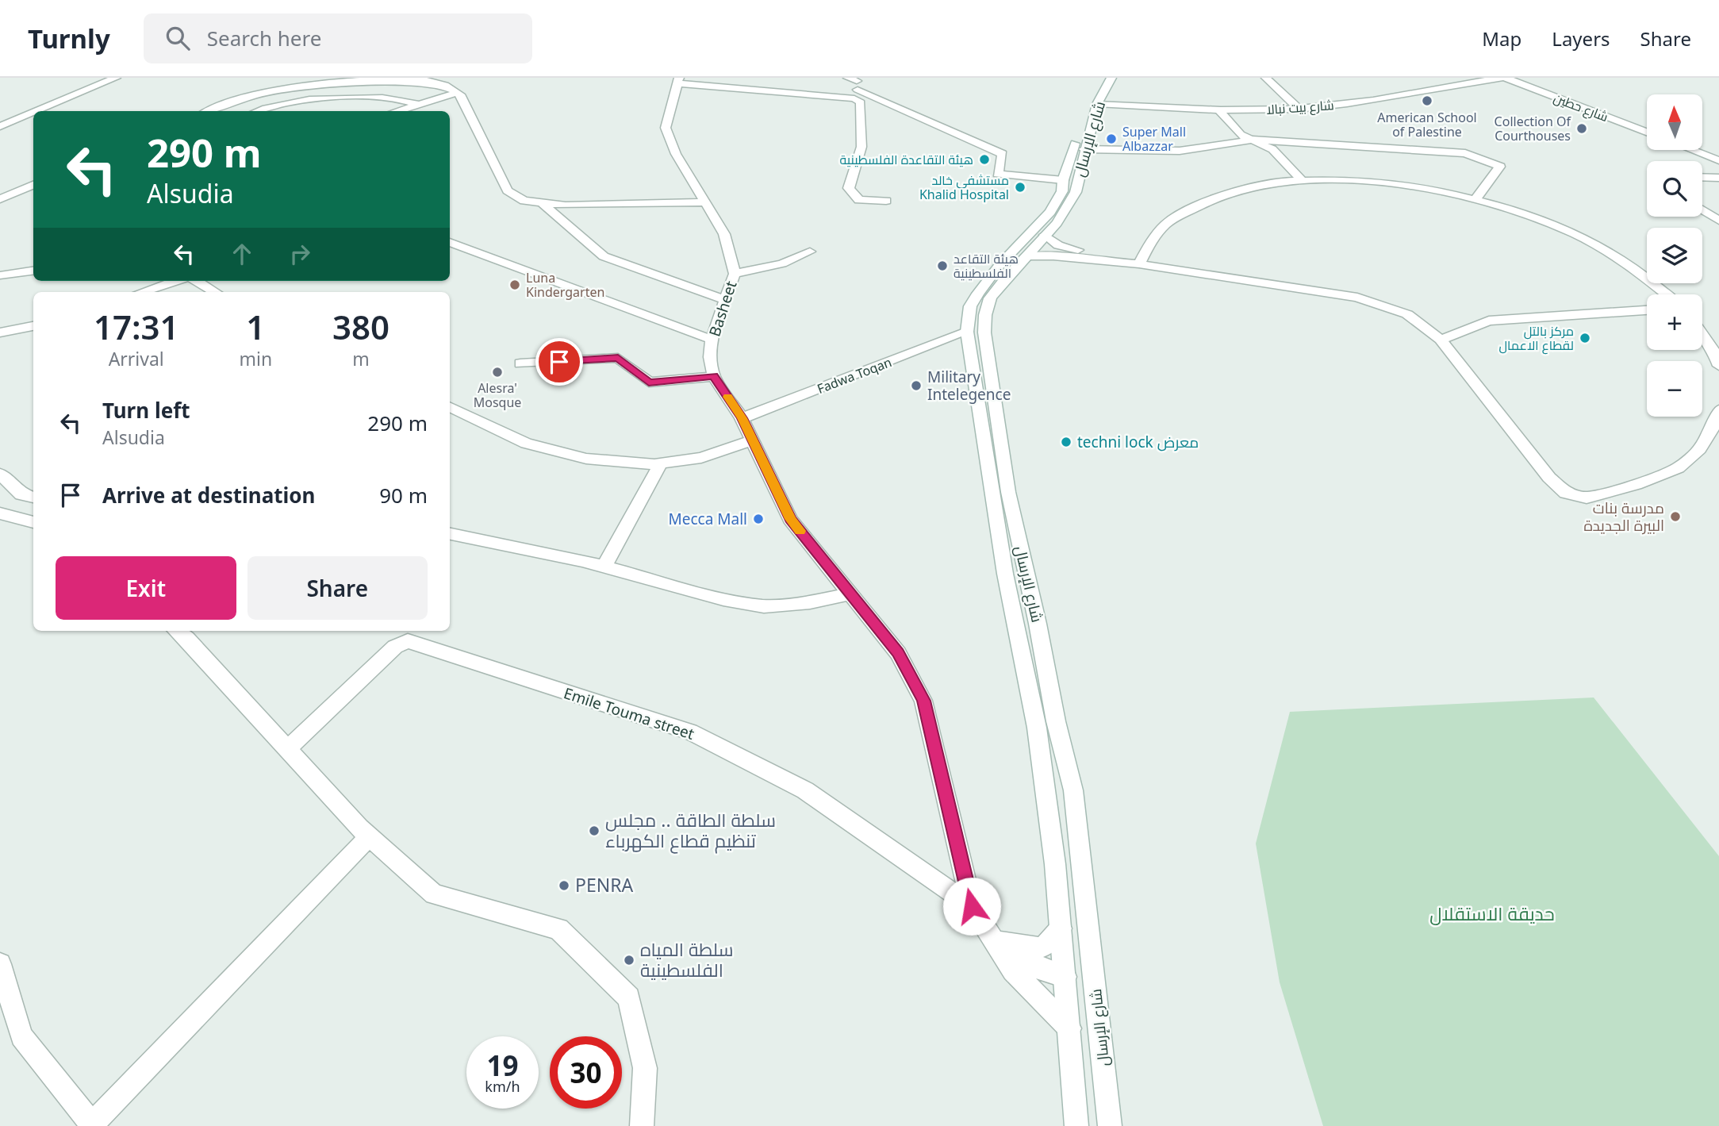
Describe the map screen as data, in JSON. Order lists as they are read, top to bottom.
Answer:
{
  "streets": {
    "street": [
      "شارع بيت نبالا",
      "شارع حطين",
      "شارع الإرسال",
      "Basheet",
      "Fadwa Toqan",
      "Emile Touma street"
    ]
  },
  "crossings": [
    ["شارع بيت نبالا", "شارع الإرسال"],
    ["شارع الإرسال", "Basheet"],
    ["شارع الإرسال", "Fadwa Toqan"],
    ["Basheet", "Fadwa Toqan"],
    ["Basheet", "Emile Touma street"]
  ],
  "parks": ["حديقة الاستقلال"],
  "places": [
    "American School of Palestine",
    "Collection Of Courthouses",
    "Super Mall Albazzar",
    "هيئة التقاعدة الفلسطينية",
    "مستشفى خالد Khalid Hospital",
    "هيئة التقاعد الفلسطينية",
    "Luna Kindergarten",
    "مركز بالتل لقطاع الاعمال",
    "Alesra' Mosque",
    "Military Intelegence",
    "techni lock معرض",
    "مدرسة بنات البيرة الجديدة",
    "Mecca Mall",
    "سلطة الطاقة .. مجلس تنظيم قطاع الكهرباء",
    "PENRA",
    "سلطة المياه الفلسطينية"
  ],
  "north": "top",
  "page": {
    "header": "Turnly",
    "search": "Search here",
    "nav": ["Map", "Layers", "Share"],
    "map_buttons": ["+", "−"],
    "turn": ["290 m", "Alsudia"],
    "eta": [
      "17:31",
      "Arrival",
      "1",
      "min",
      "380",
      "m"
    ],
    "list": [
      {
        "name": "Turn left",
        "note": "Alsudia",
        "value": "290 m"
      },
      {
        "name": "Arrive at destination",
        "value": "90 m"
      }
    ],
    "buttons": ["Exit", "Share"],
    "speed": "19 km/h",
    "limit": "30"
  }
}
